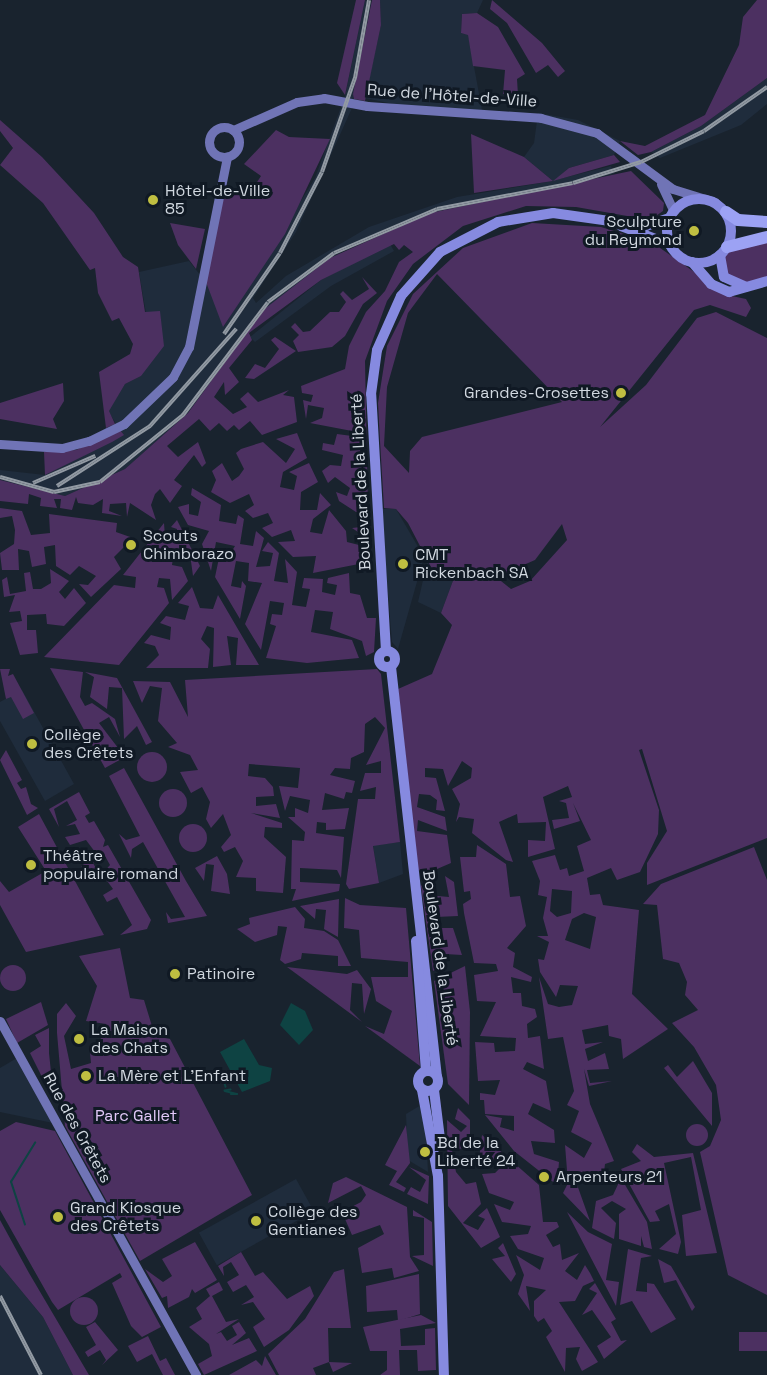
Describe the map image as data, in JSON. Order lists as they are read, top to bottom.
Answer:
{
  "streets": {
    "main road": ["Rue de l'Hôtel-de-Ville", "Boulevard de la Liberté", "Rue des Crêtets"]
  },
  "crossings": [
    ["Rue de l'Hôtel-de-Ville", "Boulevard de la Liberté"]
  ],
  "parks": ["Parc Gallet"],
  "places": [
    "Hôtel-de-Ville 85",
    "Sculpture du Reymond",
    "Grandes-Crosettes",
    "Scouts Chimborazo",
    "CMT Rickenbach SA",
    "Collège des Crêtets",
    "Théâtre populaire romand",
    "Patinoire",
    "La Maison des Chats",
    "La Mère et L'Enfant",
    "Bd de la Liberté 24",
    "Arpenteurs 21",
    "Grand Kiosque des Crêtets",
    "Collège des Gentianes"
  ]
}
